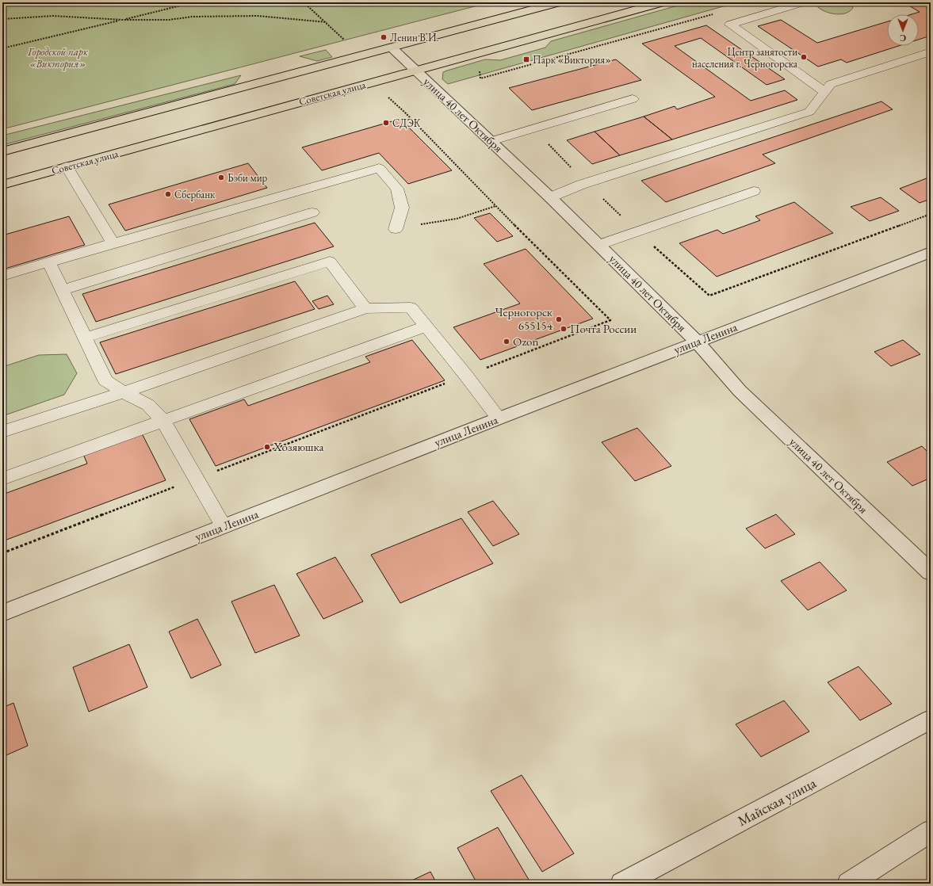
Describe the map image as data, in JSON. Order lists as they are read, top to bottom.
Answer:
{
  "streets": {
    "main road": ["Советская улица"],
    "street": ["улица 40 лет Октября", "улица Ленина", "Майская улица"]
  },
  "crossings": [
    ["Советская улица", "улица 40 лет Октября"],
    ["улица 40 лет Октября", "улица Ленина"]
  ],
  "parks": ["Городской парк «Виктория»"],
  "places": {
    "other": [
      "Ленин В.И.",
      "Центр занятости населения г. Черногорска",
      "СДЭК",
      "Бэби мир",
      "Сбербанк",
      "Черногорск 655154",
      "Почта России",
      "Ozon",
      "Хозяюшка"
    ],
    "transit": ["Парк «Виктория»"]
  },
  "north": "bottom"
}
